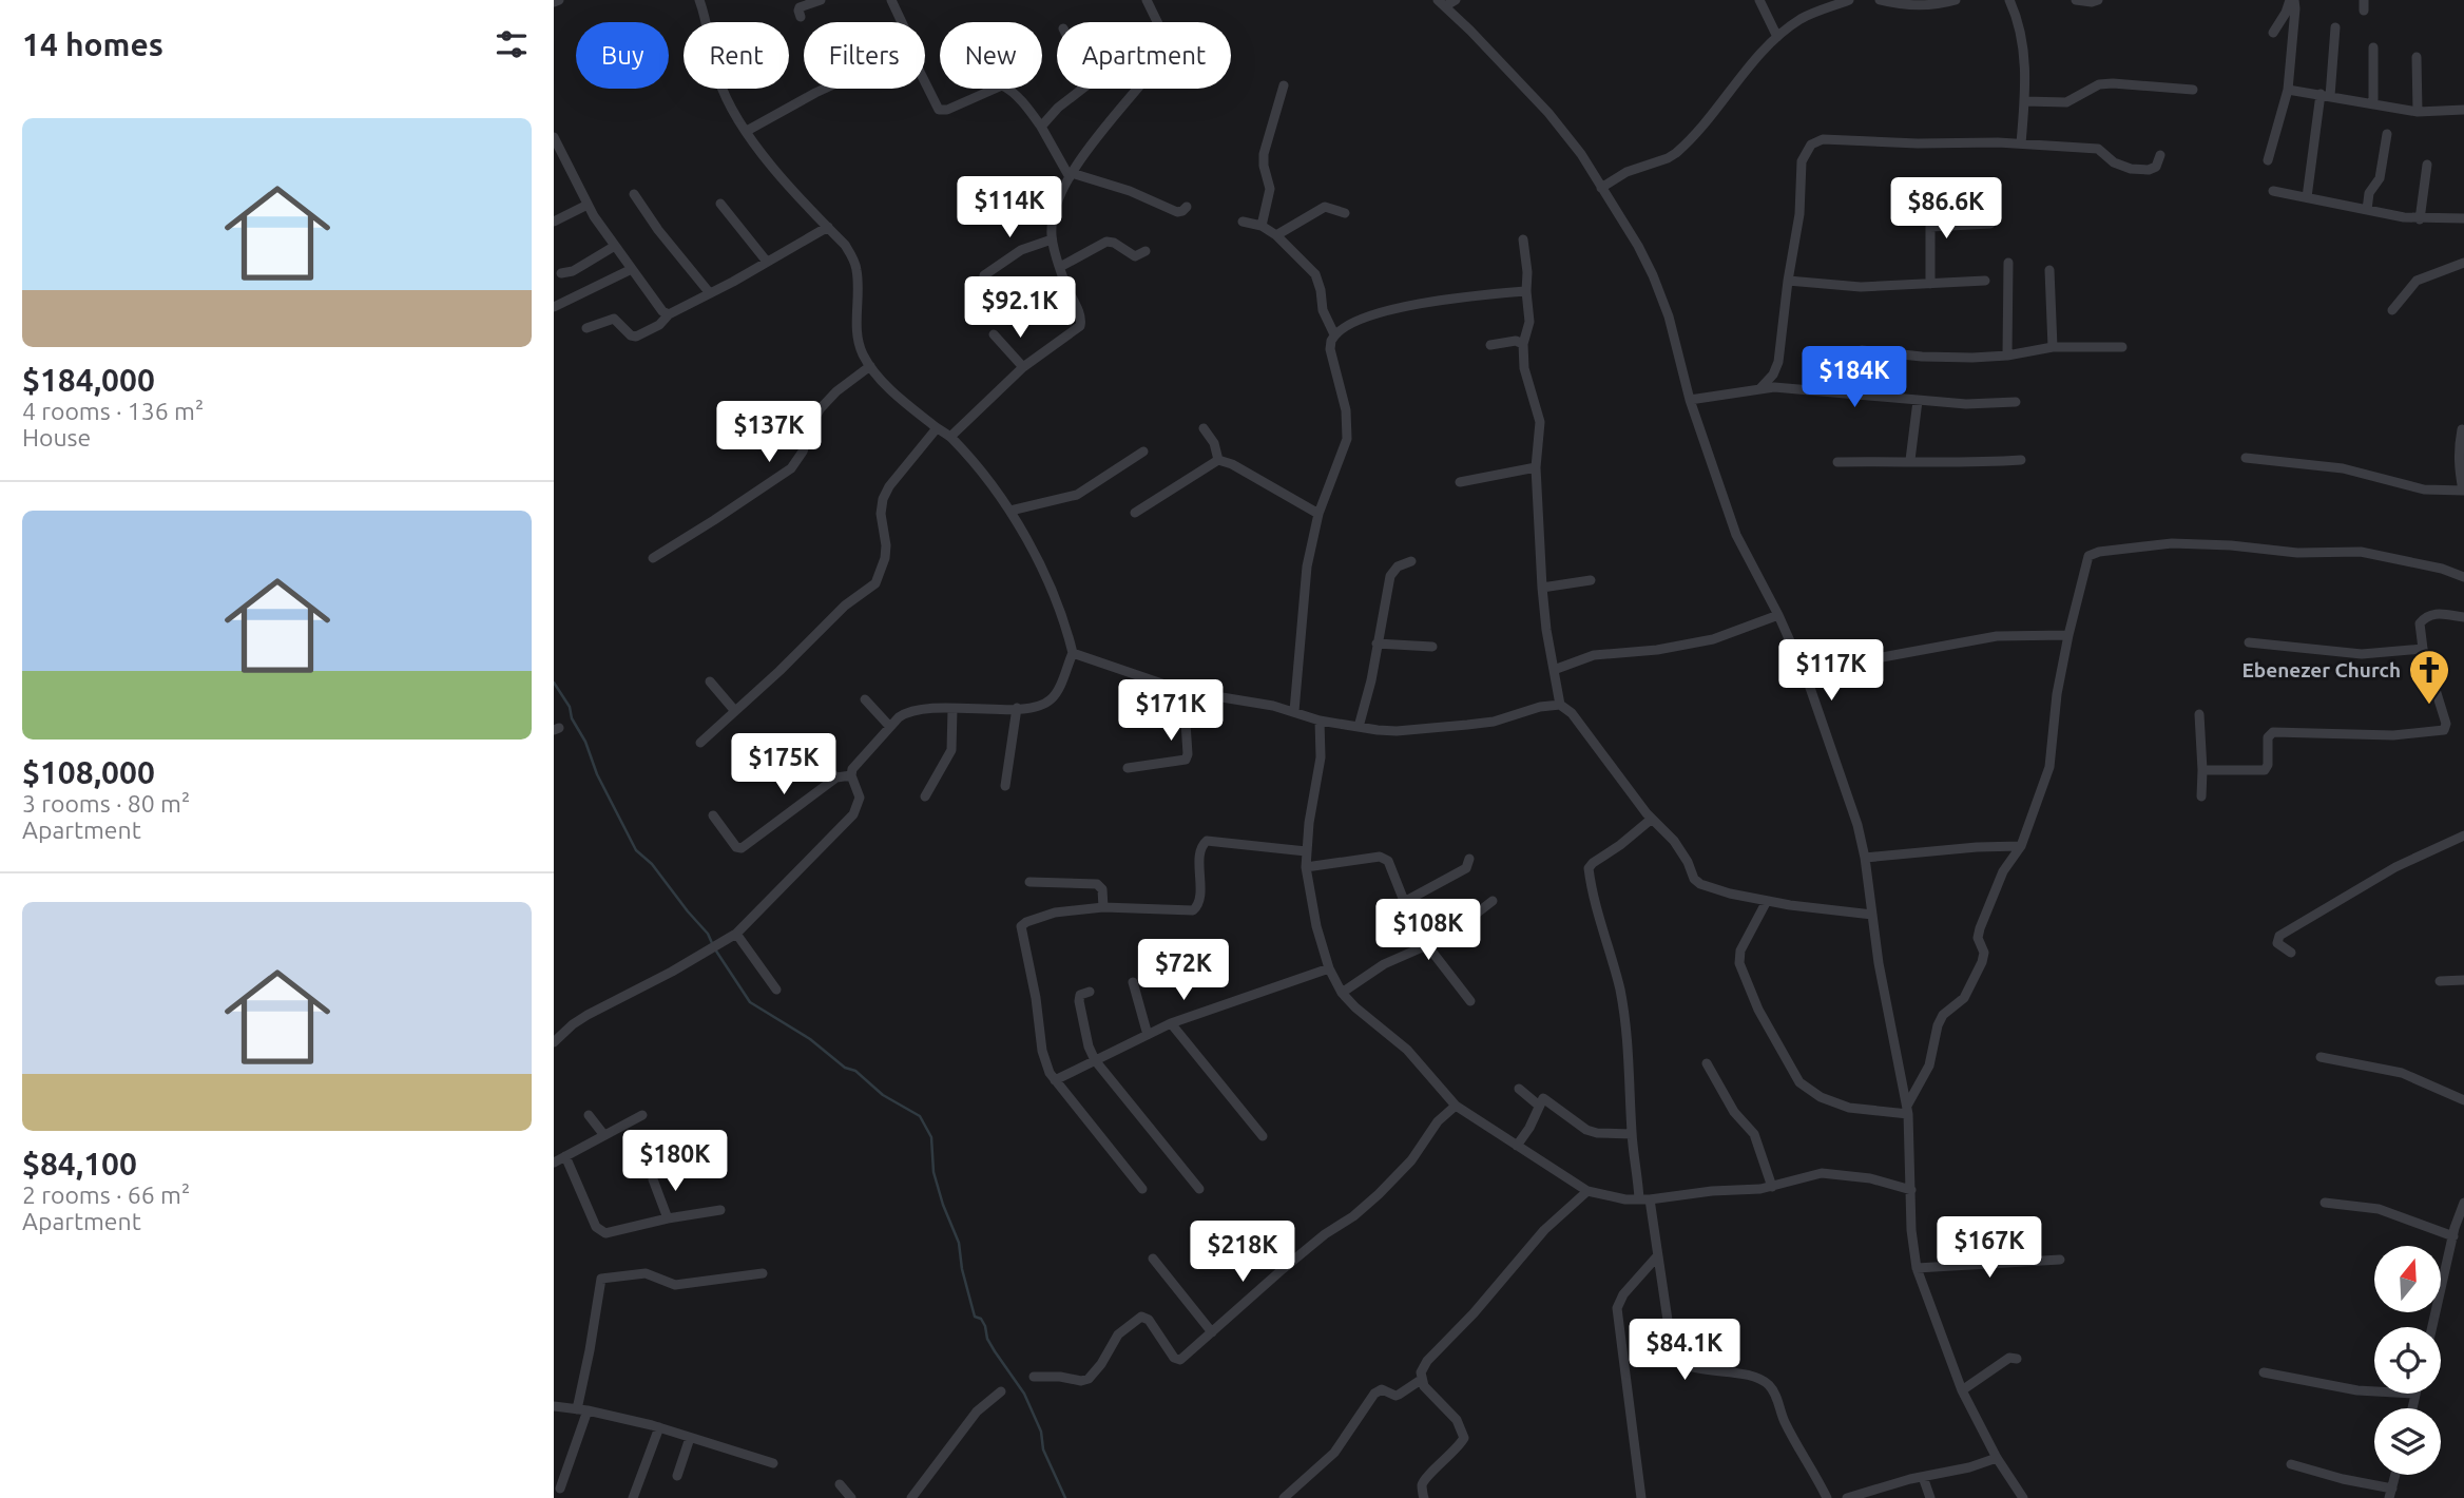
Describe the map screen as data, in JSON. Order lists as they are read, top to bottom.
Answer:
{
  "places": {
    "church": ["Ebenezer Church"]
  },
  "north": "top",
  "page": {
    "heading": "14 homes",
    "chip": [
      "Buy",
      "Rent",
      "Filters",
      "New",
      "Apartment"
    ],
    "list": [
      {
        "name": "$184,000",
        "note": "4 rooms · 136 m² · House"
      },
      {
        "name": "$108,000",
        "note": "3 rooms · 80 m² · Apartment"
      },
      {
        "name": "$84,100",
        "note": "2 rooms · 66 m² · Apartment"
      }
    ],
    "price": [
      "$114K",
      "$86.6K",
      "$92.1K",
      "$184K",
      "$137K",
      "$117K",
      "$171K",
      "$175K",
      "$108K",
      "$72K",
      "$180K",
      "$167K",
      "$218K",
      "$84.1K"
    ]
  }
}
